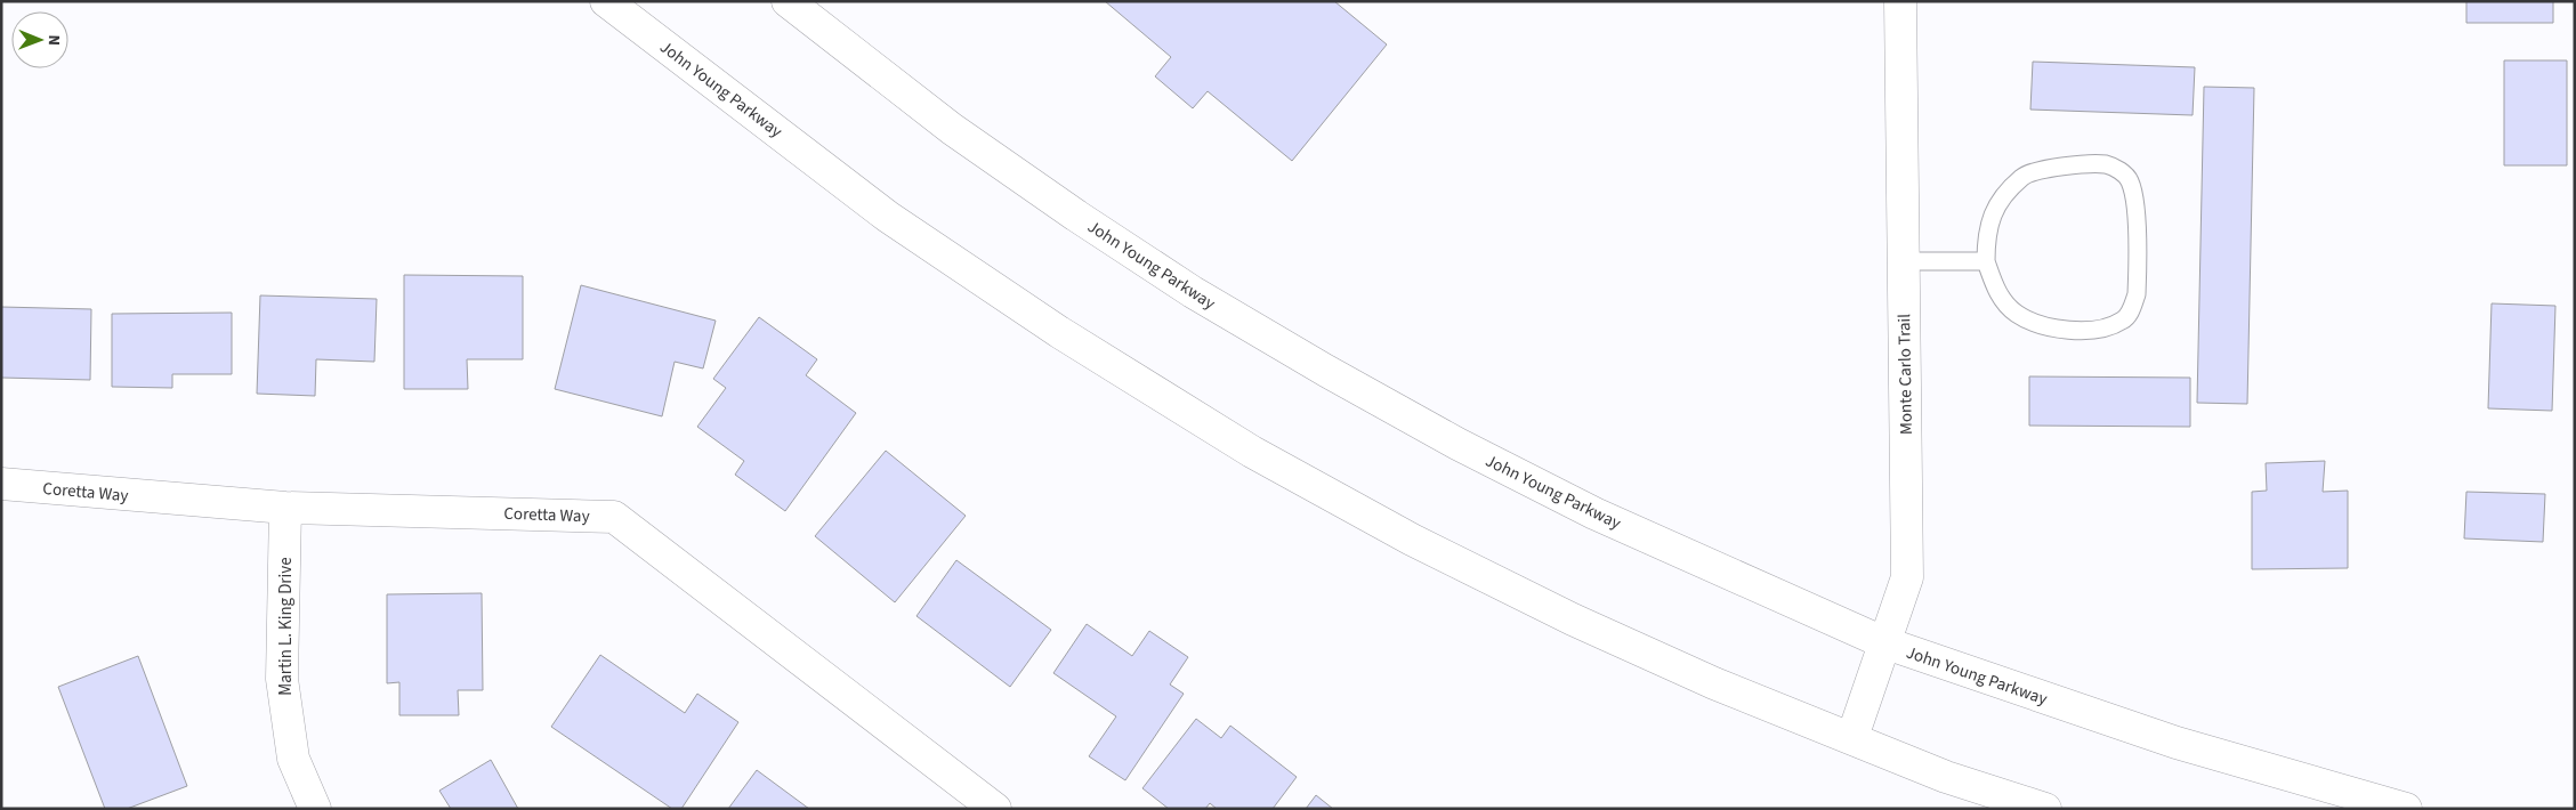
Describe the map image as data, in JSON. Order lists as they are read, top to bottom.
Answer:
{
  "streets": {
    "main road": [
      "John Young Parkway",
      "Monte Carlo Trail",
      "Coretta Way",
      "Martin L. King Drive"
    ]
  },
  "crossings": [
    ["John Young Parkway", "Monte Carlo Trail"],
    ["Coretta Way", "Martin L. King Drive"]
  ],
  "north": "right"
}
